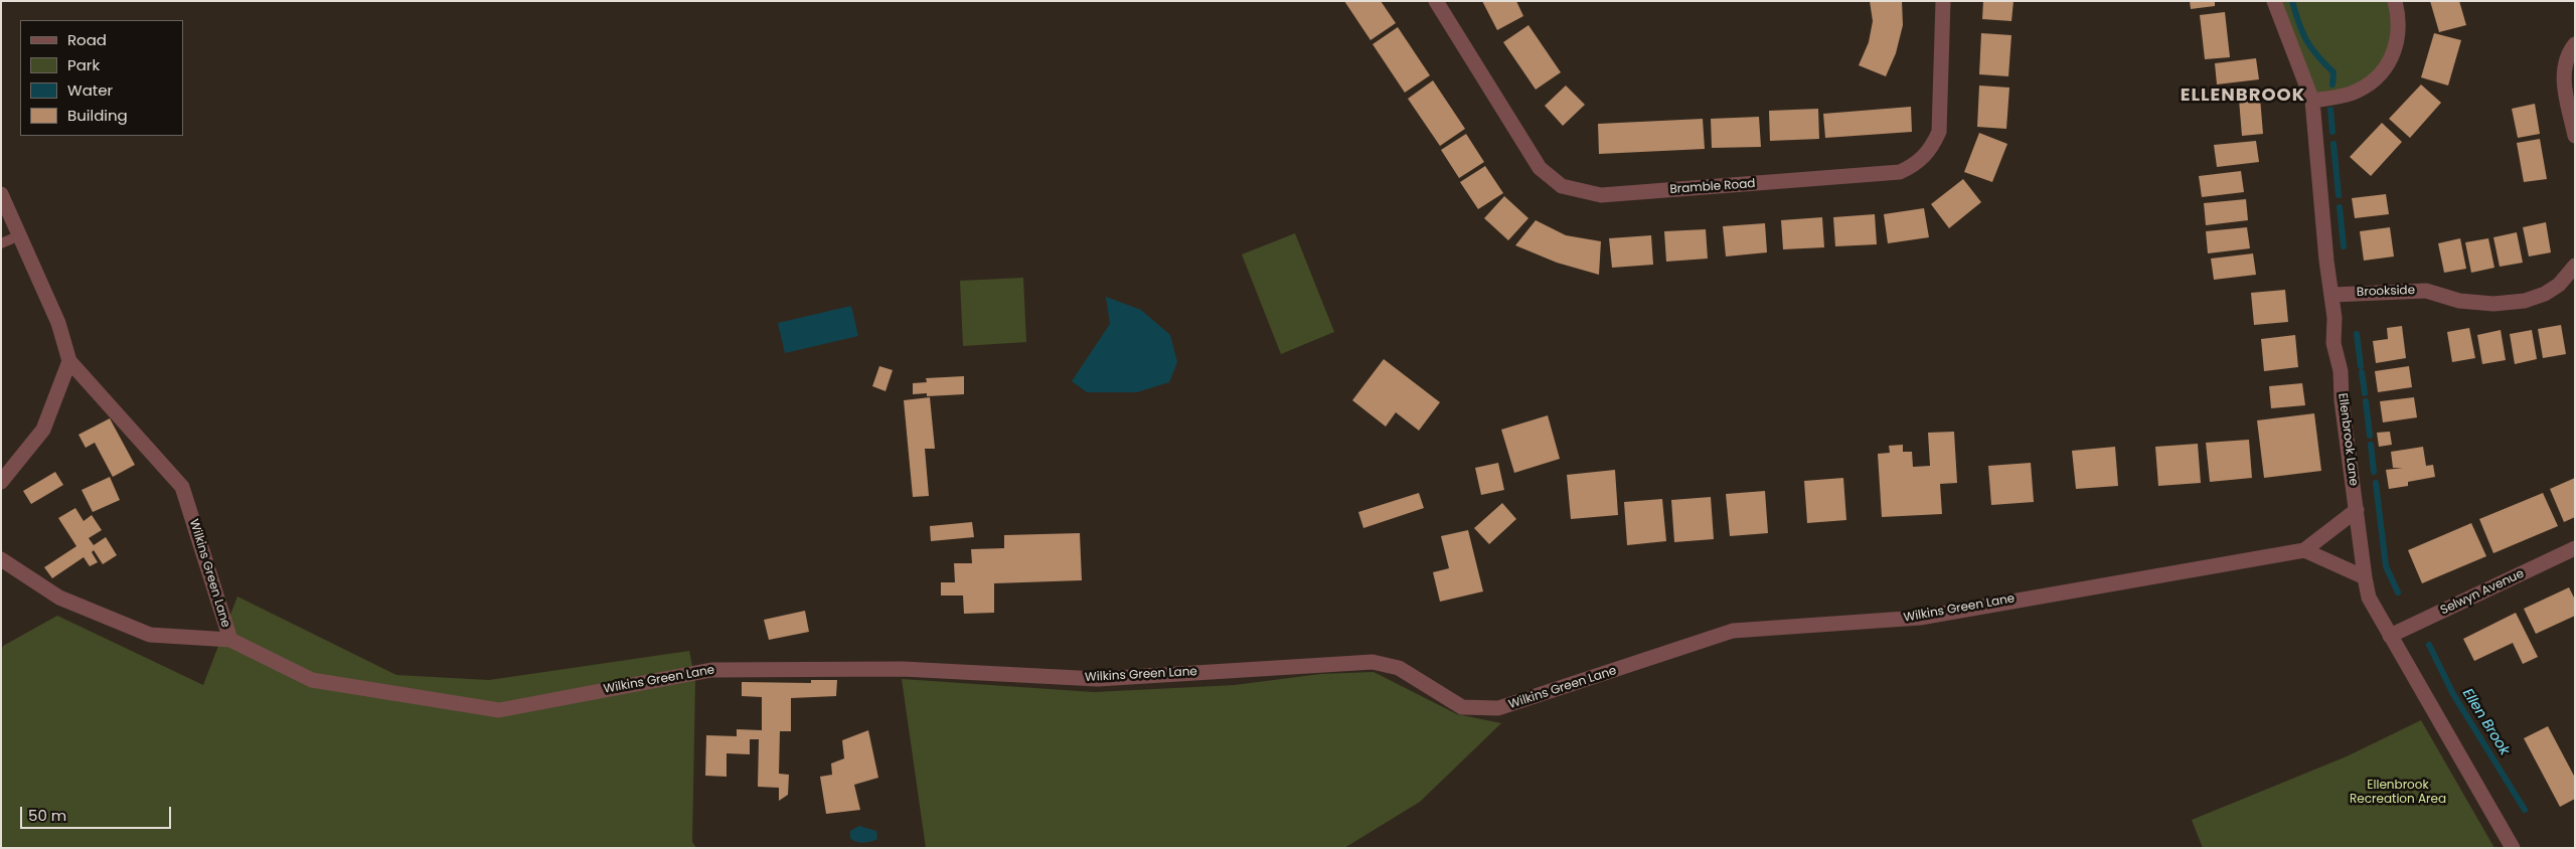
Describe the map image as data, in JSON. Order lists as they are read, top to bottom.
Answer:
{
  "streets": {
    "street": [
      "Bramble Road",
      "Brookside",
      "Ellenbrook Lane",
      "Wilkins Green Lane",
      "Selwyn Avenue"
    ]
  },
  "crossings": [
    ["Brookside", "Ellenbrook Lane"],
    ["Ellenbrook Lane", "Wilkins Green Lane"],
    ["Ellenbrook Lane", "Selwyn Avenue"]
  ],
  "districts": ["ELLENBROOK"],
  "water": ["Ellen Brook"],
  "parks": ["Ellenbrook Recreation Area"],
  "legend": [
    "Road",
    "Park",
    "Water",
    "Building"
  ],
  "scale_bar": "50 m"
}
